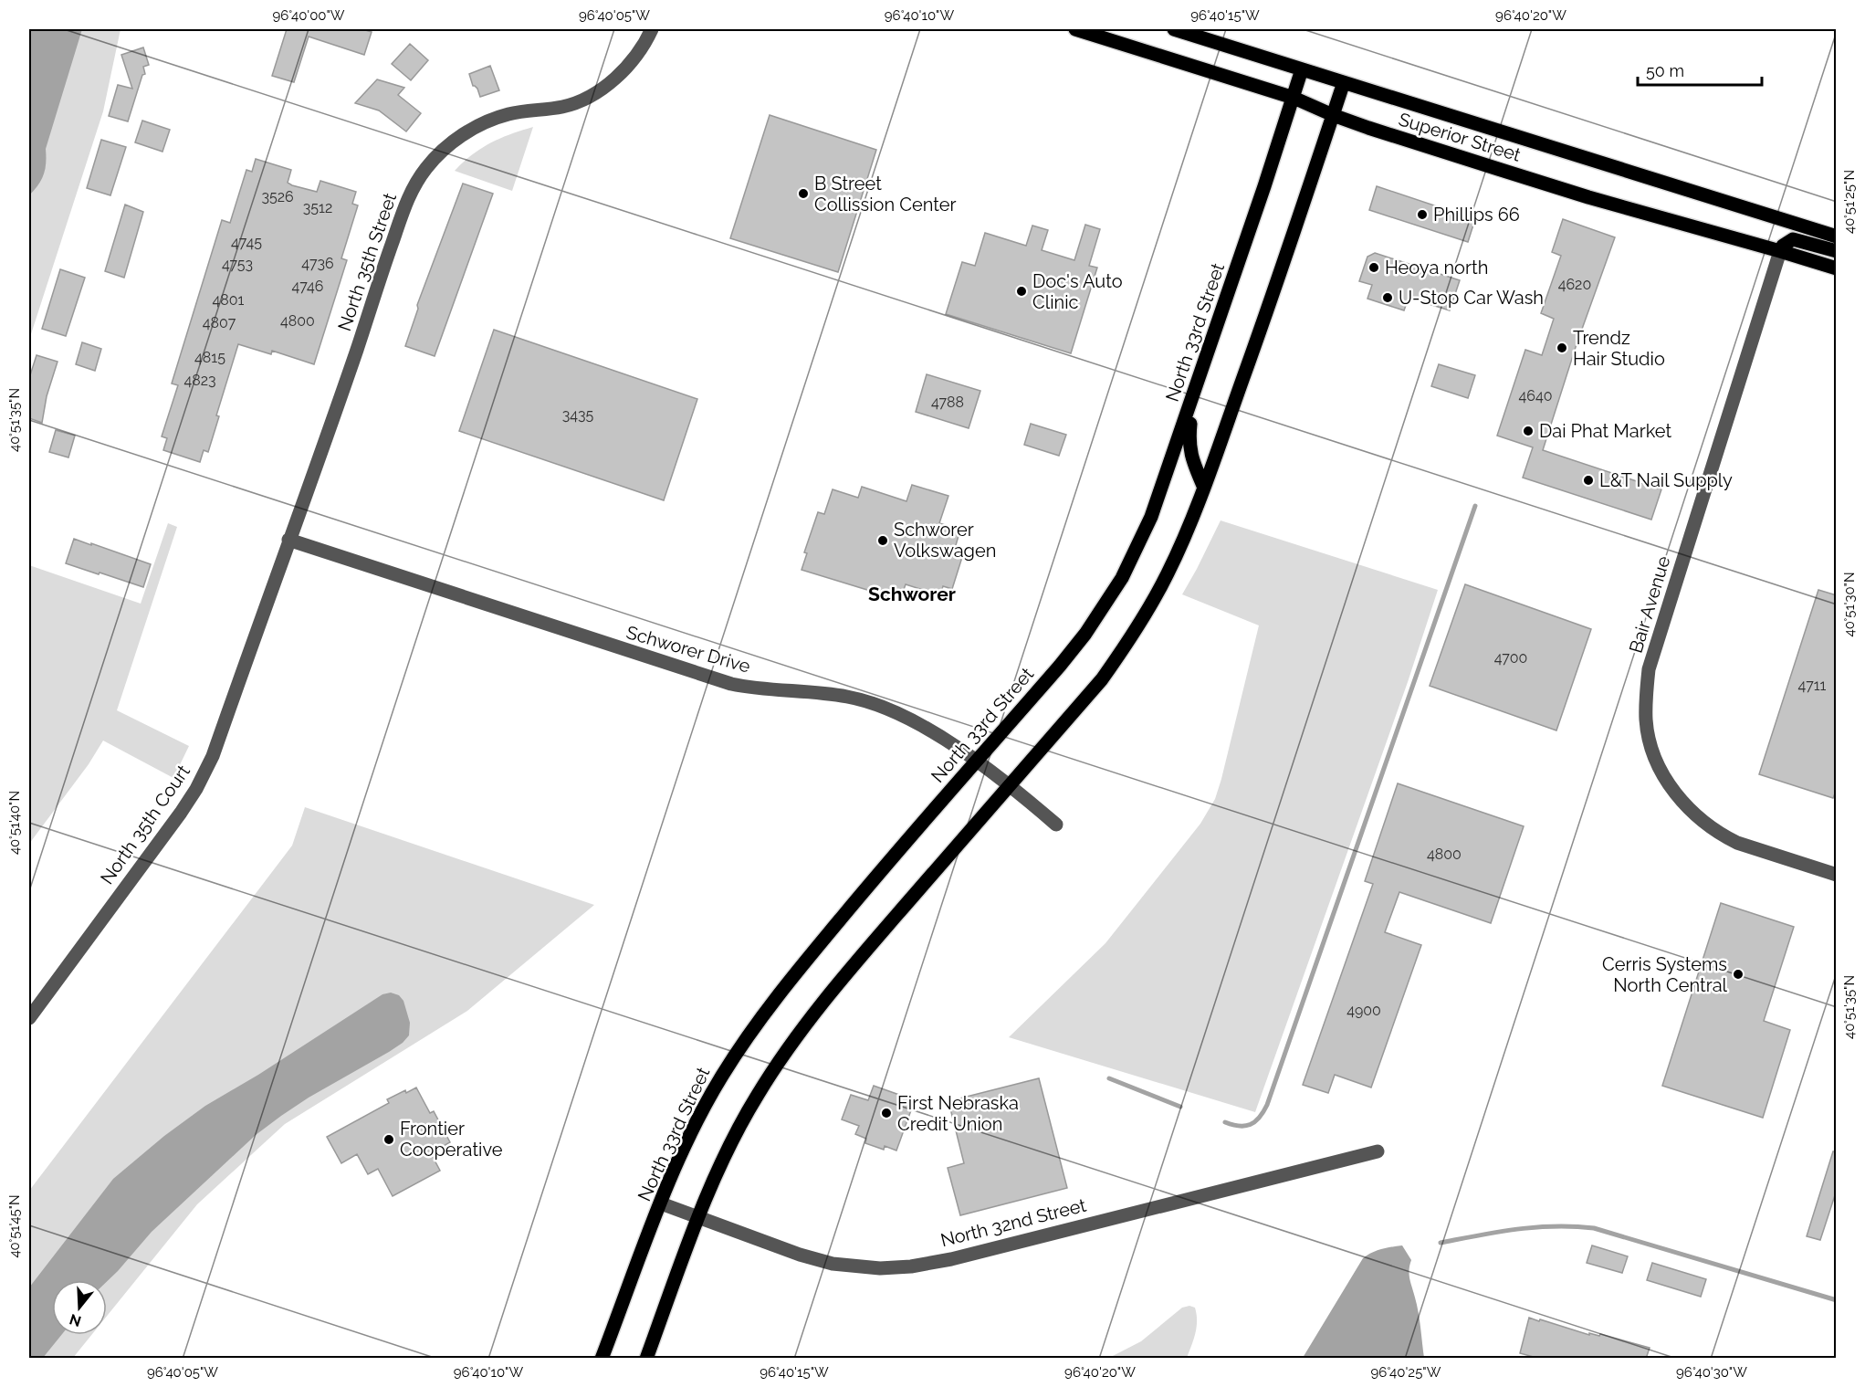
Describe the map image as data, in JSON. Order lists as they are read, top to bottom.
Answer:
{
  "streets": {
    "main road": ["Superior Street", "North 33rd Street"],
    "street": [
      "North 35th Street",
      "Bair Avenue",
      "Schworer Drive",
      "North 35th Court",
      "North 32nd Street"
    ]
  },
  "crossings": [
    ["Superior Street", "North 33rd Street"],
    ["Superior Street", "Bair Avenue"],
    ["North 35th Street", "Schworer Drive"],
    ["North 35th Street", "North 35th Court"],
    ["North 33rd Street", "Schworer Drive"],
    ["North 33rd Street", "North 32nd Street"],
    ["Schworer Drive", "North 35th Court"]
  ],
  "districts": ["Schworer"],
  "places": [
    "B Street Collission Center",
    "Phillips 66",
    "Heoya north",
    "Doc's Auto Clinic",
    "U-Stop Car Wash",
    "Trendz Hair Studio",
    "Dai Phat Market",
    "L&T Nail Supply",
    "Schworer Volkswagen",
    "Cerris Systems North Central",
    "First Nebraska Credit Union",
    "Frontier Cooperative"
  ],
  "house_numbers": [
    "3526",
    "3512",
    "4745",
    "4736",
    "4753",
    "4620",
    "4746",
    "4801",
    "4800",
    "4807",
    "4815",
    "4823",
    "4640",
    "4788",
    "3435",
    "4700",
    "4711",
    "4800",
    "4900"
  ],
  "scale_bar": "50 m",
  "north": "bottom",
  "coordinates": [
    "96°40'00\"W",
    "96°40'05\"W",
    "96°40'10\"W",
    "96°40'15\"W",
    "96°40'20\"W",
    "40°51'25\"N",
    "40°51'35\"N",
    "40°51'30\"N",
    "40°51'40\"N",
    "40°51'45\"N",
    "96°40'25\"W",
    "96°40'30\"W"
  ]
}
